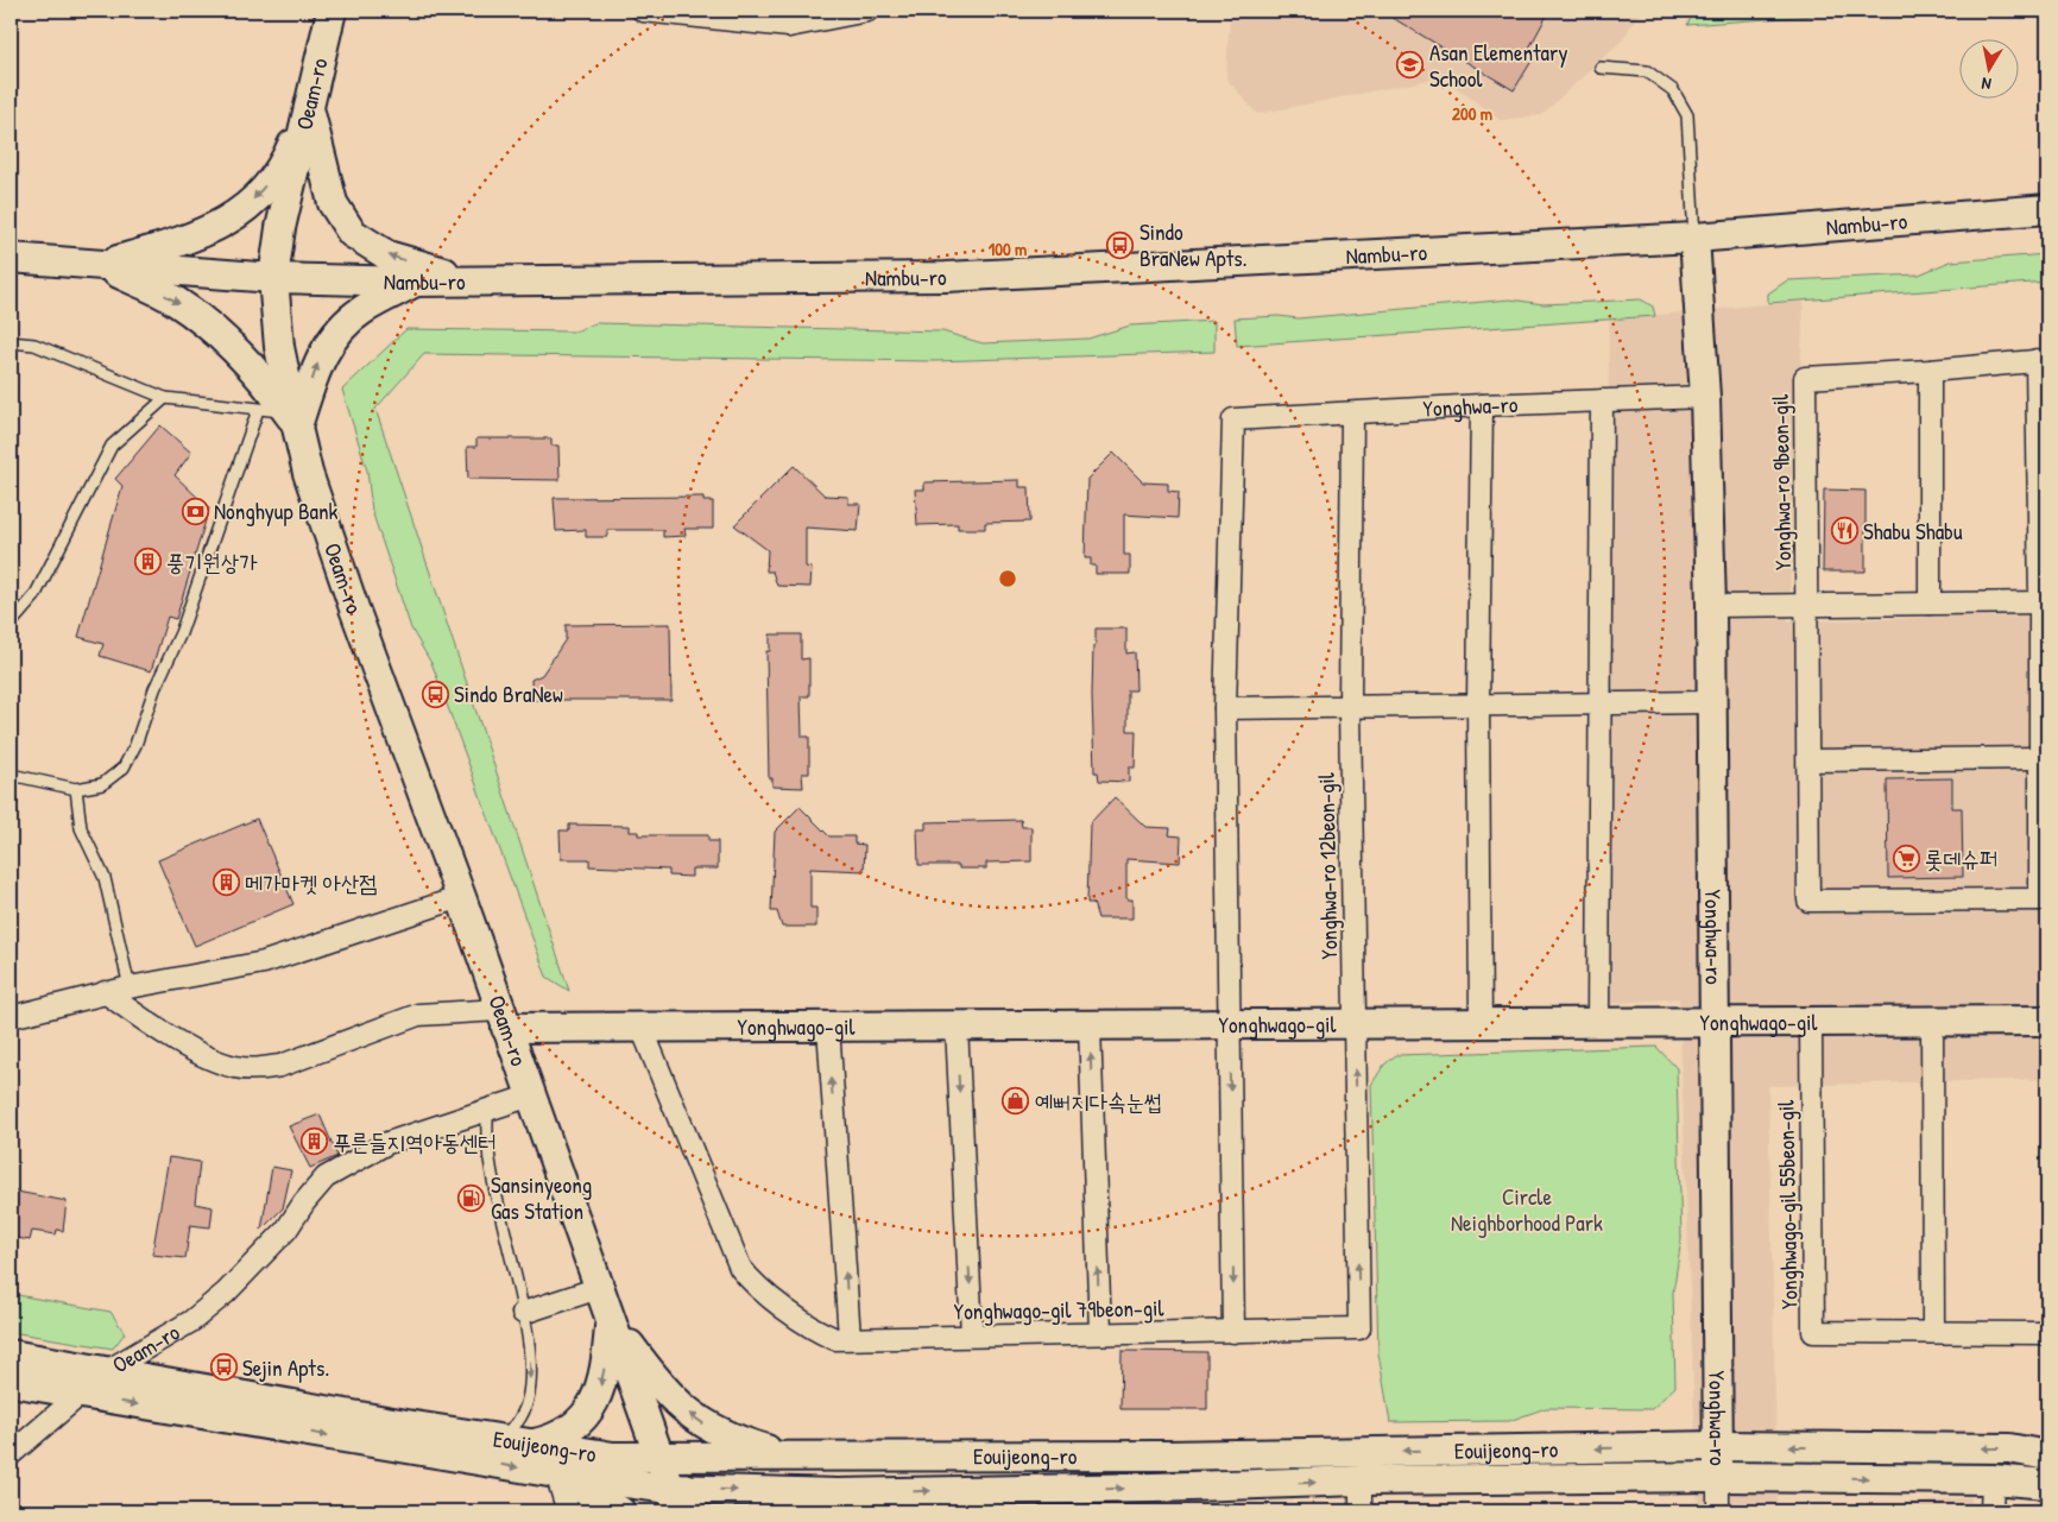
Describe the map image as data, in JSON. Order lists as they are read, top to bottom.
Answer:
{
  "streets": {
    "main road": [
      "Oeam-ro",
      "Nambu-ro",
      "Yonghwa-ro",
      "Yonghwago-gil",
      "Eouijeong-ro"
    ],
    "street": [
      "Yonghwa-ro 9beon-gil",
      "Yonghwa-ro 12beon-gil",
      "Yonghwago-gil 55beon-gil",
      "Yonghwago-gil 79beon-gil"
    ]
  },
  "crossings": [
    ["Oeam-ro", "Nambu-ro"],
    ["Oeam-ro", "Yonghwago-gil"],
    ["Oeam-ro", "Eouijeong-ro"],
    ["Nambu-ro", "Yonghwa-ro"],
    ["Yonghwa-ro", "Yonghwa-ro 12beon-gil"],
    ["Yonghwa-ro", "Yonghwago-gil"],
    ["Yonghwa-ro", "Eouijeong-ro"],
    ["Yonghwa-ro 12beon-gil", "Yonghwago-gil"],
    ["Yonghwa-ro 12beon-gil", "Yonghwago-gil 79beon-gil"],
    ["Yonghwago-gil", "Yonghwago-gil 55beon-gil"],
    ["Yonghwago-gil", "Yonghwago-gil 79beon-gil"]
  ],
  "parks": ["Circle Neighborhood Park"],
  "places": {
    "school or university": ["Asan Elementary School"],
    "bus stop": ["Sindo BraNew Apts.", "Sindo BraNew", "Sejin Apts."],
    "bank": ["Nonghyup Bank"],
    "restaurant": ["Shabu Shabu"],
    "building": ["풍기원상가", "메가마켓 아산점", "푸른들지역아동센터"],
    "supermarket": ["롯데슈퍼"],
    "shop": ["예뻐지다속눈썹"],
    "fuel station": ["Sansinyeong Gas Station"]
  },
  "north": "bottom",
  "rings": ["200 m", "100 m"]
}
